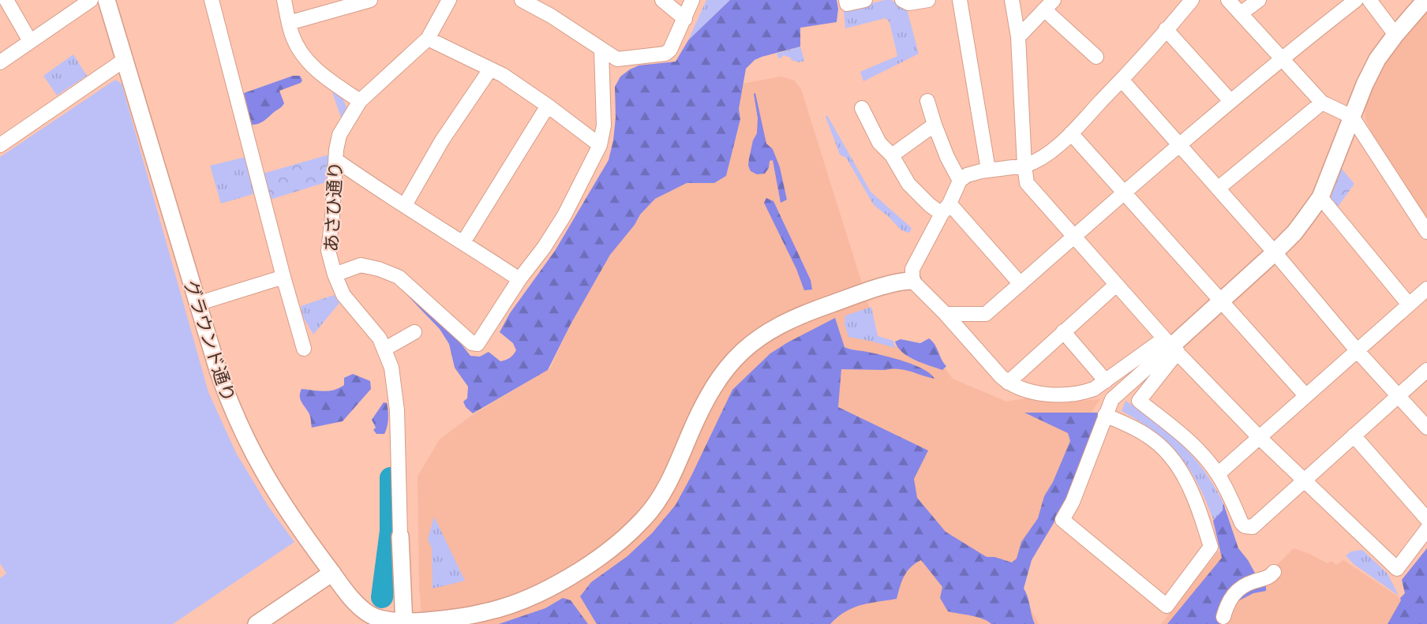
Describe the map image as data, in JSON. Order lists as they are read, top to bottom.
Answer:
{
  "streets": {
    "street": ["あさひ通り", "グラウンド通り"]
  }
}
